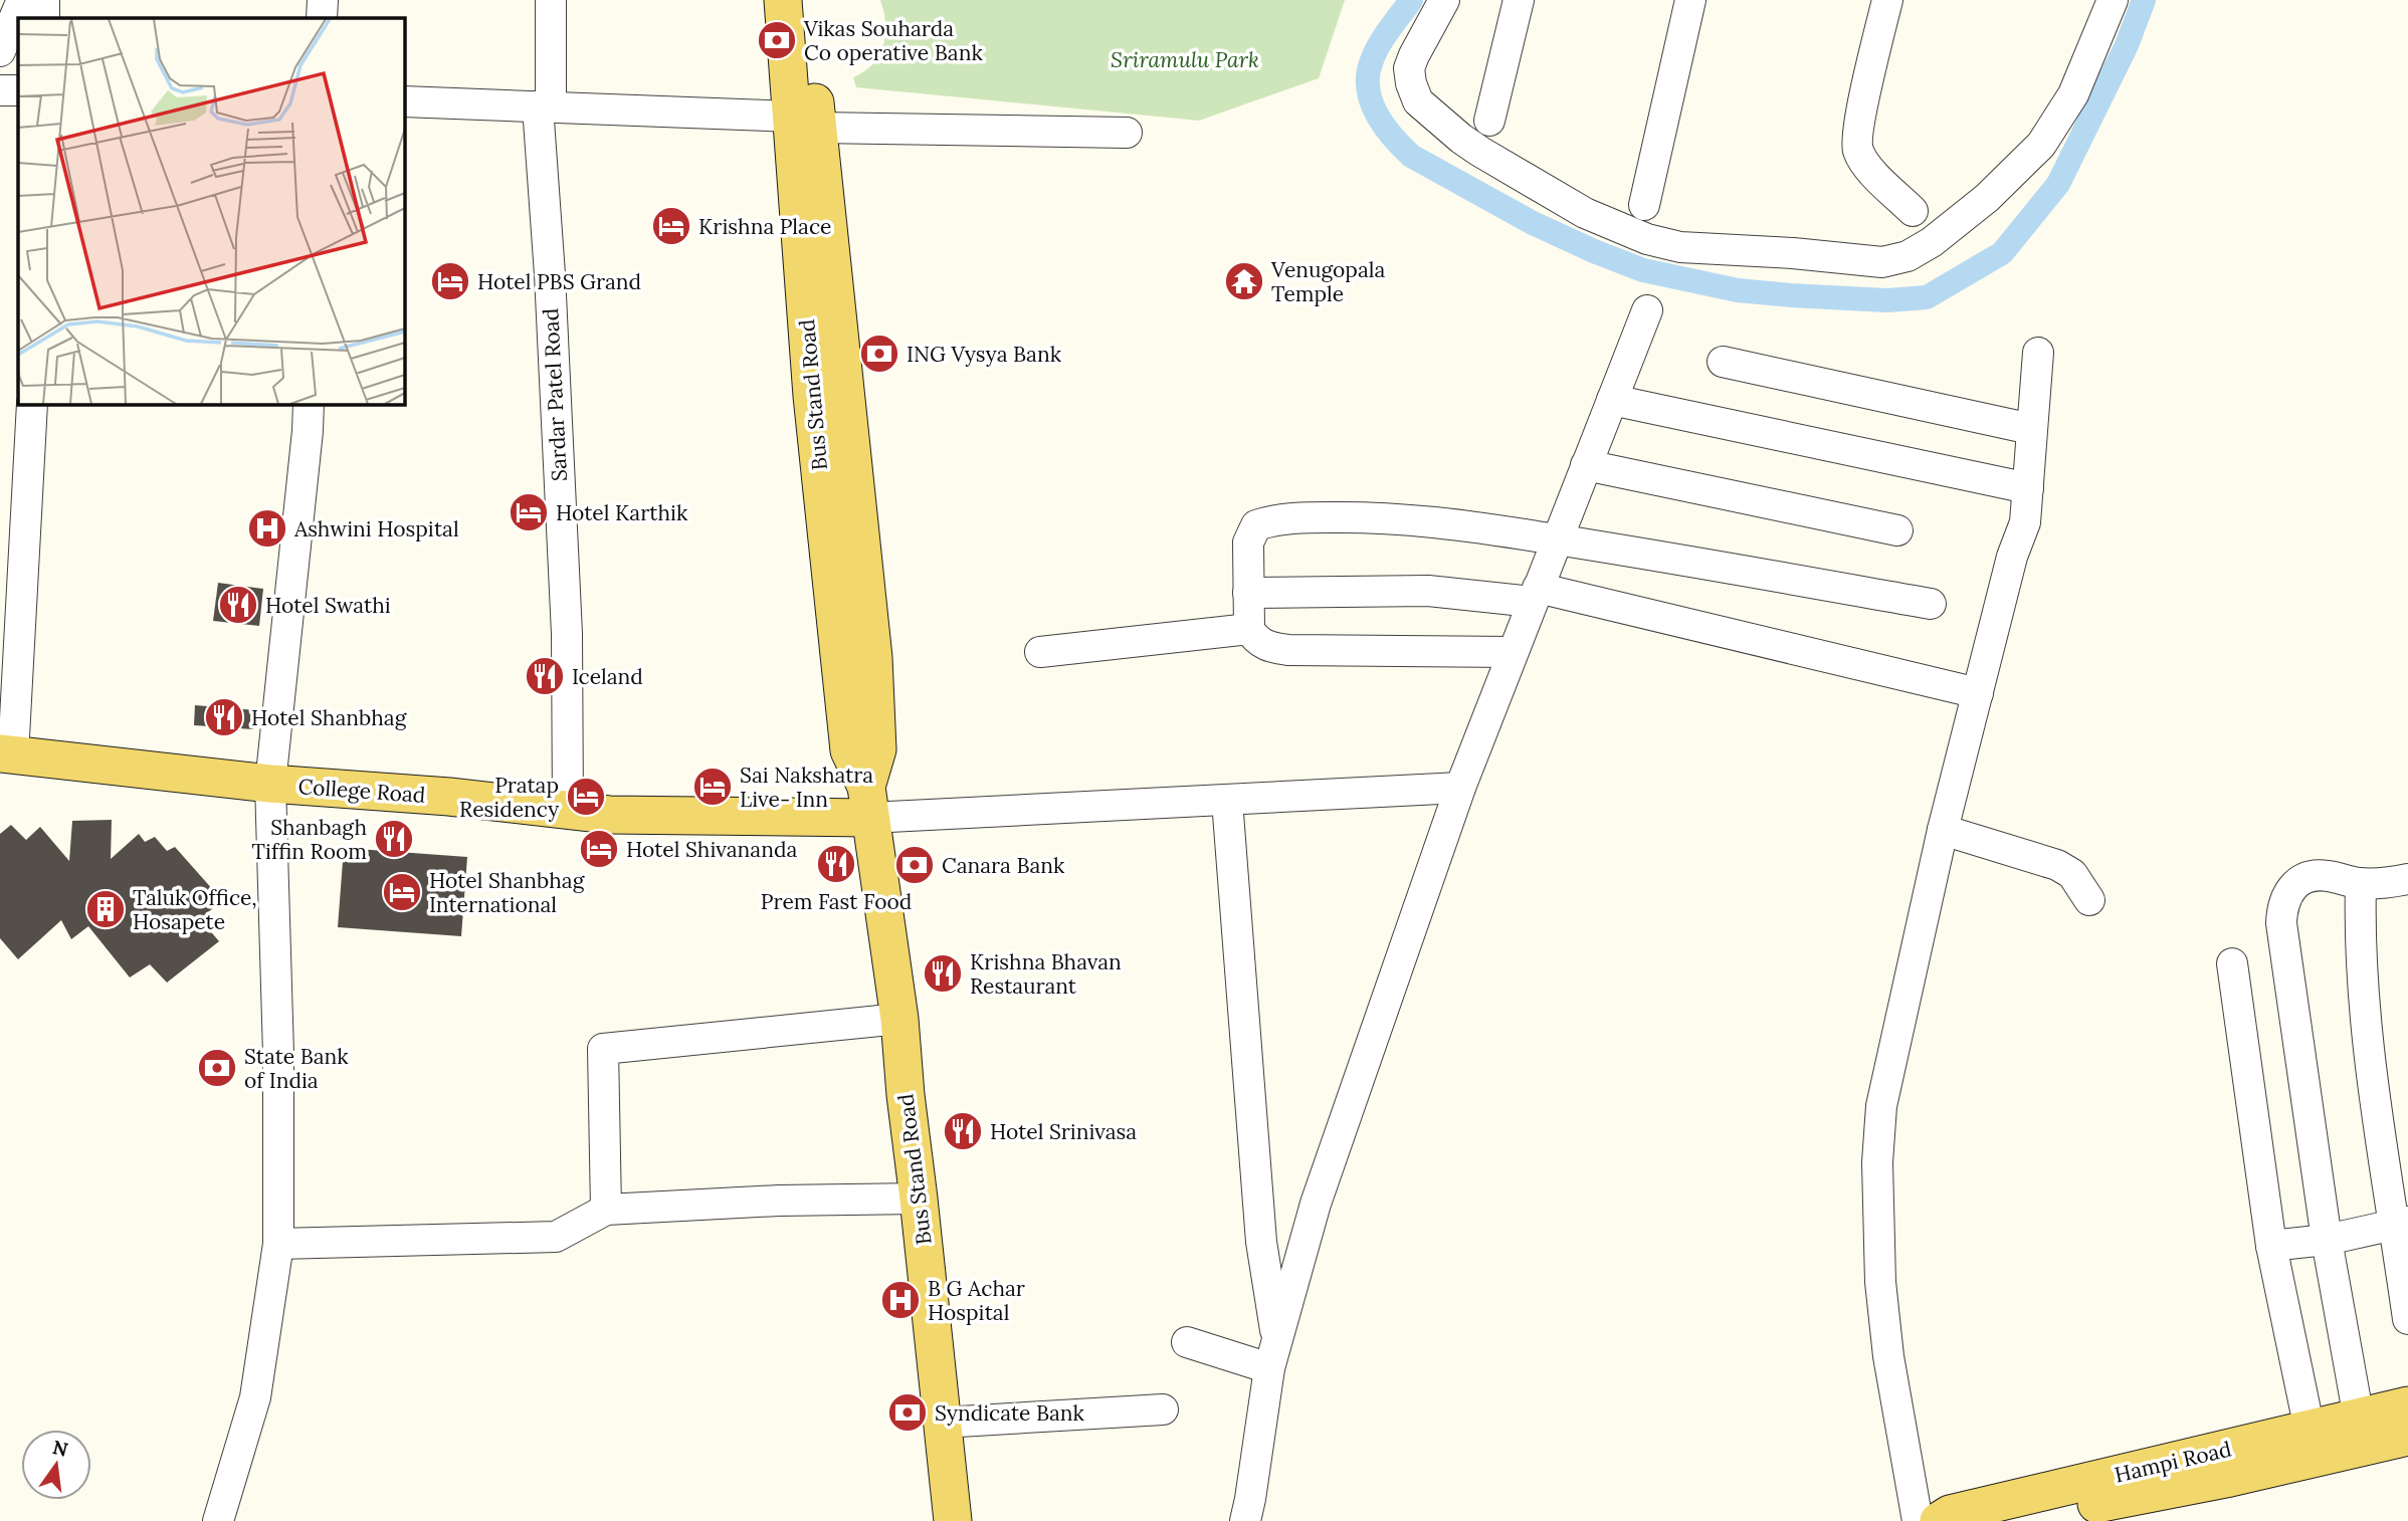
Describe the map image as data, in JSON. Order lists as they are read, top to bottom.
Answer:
{
  "streets": {
    "main road": ["Bus Stand Road", "College Road", "Hampi Road"],
    "street": ["Sardar Patel Road"]
  },
  "crossings": [
    ["Sardar Patel Road", "College Road"],
    ["Bus Stand Road", "College Road"]
  ],
  "parks": ["Sriramulu Park"],
  "places": {
    "bank": [
      "Vikas Souharda Co operative Bank",
      "ING Vysya Bank",
      "Canara Bank",
      "State Bank of India",
      "Syndicate Bank"
    ],
    "hotel": [
      "Krishna Place",
      "Hotel PBS Grand",
      "Hotel Karthik",
      "Sai Nakshatra Live- Inn",
      "Pratap Residency",
      "Hotel Shivananda",
      "Hotel Shanbhag International"
    ],
    "temple": ["Venugopala Temple"],
    "hospital": ["Ashwini Hospital", "B G Achar Hospital"],
    "restaurant": [
      "Hotel Swathi",
      "Iceland",
      "Hotel Shanbhag",
      "Shanbagh Tiffin Room",
      "Prem Fast Food",
      "Krishna Bhavan Restaurant",
      "Hotel Srinivasa"
    ],
    "building": ["Taluk Office, Hosapete"]
  },
  "north": "top"
}
